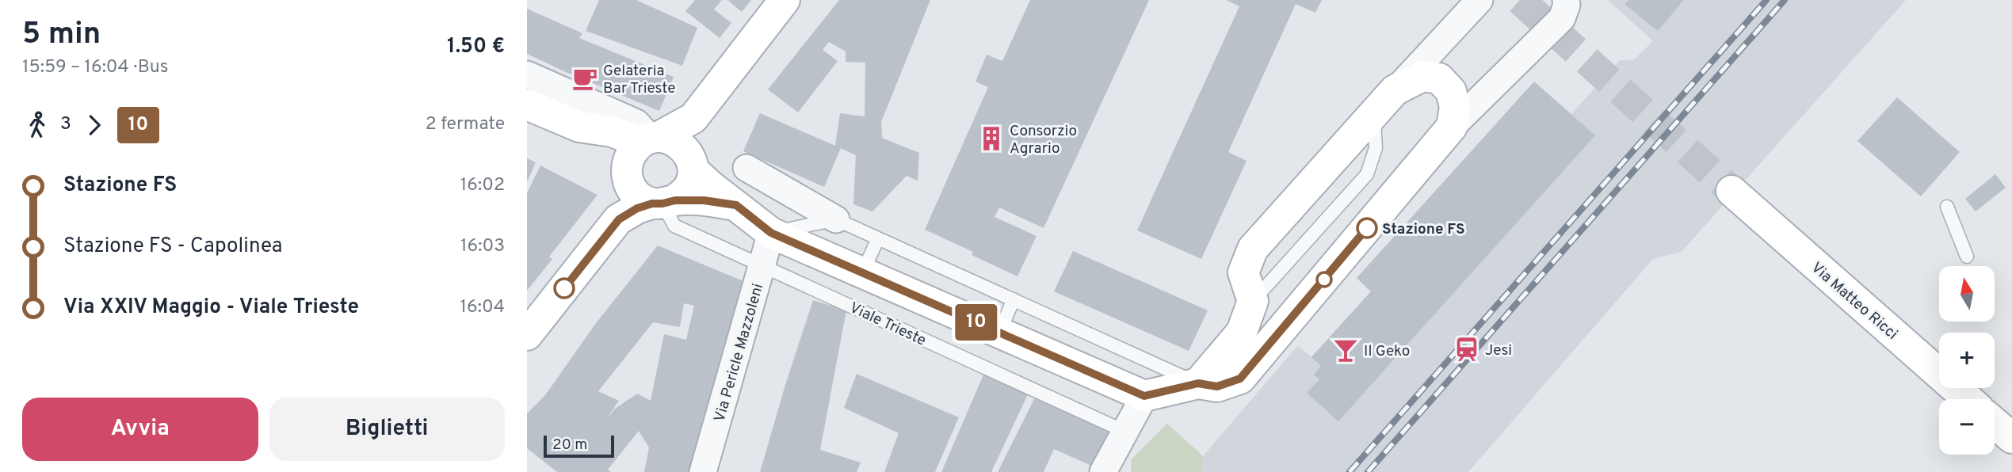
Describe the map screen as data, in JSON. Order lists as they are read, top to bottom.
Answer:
{
  "streets": {
    "street": ["Via Matteo Ricci", "Viale Trieste", "Via Pericle Mazzoleni"]
  },
  "crossings": [
    ["Viale Trieste", "Via Pericle Mazzoleni"]
  ],
  "places": {
    "cafe": ["Gelateria Bar Trieste"],
    "building": ["Consorzio Agrario"],
    "other": ["Stazione FS"],
    "station": ["Jesi"],
    "bar": ["Il Geko"]
  },
  "lines": ["bus line 10"],
  "scale_bar": "20 m",
  "north": "top",
  "page": {
    "heading": ["5 min", "15:59 – 16:04 · Bus", "1.50 €"],
    "on_map": "10",
    "legs": ["3", "10", "2 fermate"],
    "list": [
      {
        "name": "Stazione FS",
        "value": "16:02"
      },
      {
        "name": "Stazione FS - Capolinea",
        "value": "16:03"
      },
      {
        "name": "Via XXIV Maggio - Viale Trieste",
        "value": "16:04"
      }
    ],
    "map_buttons": ["+", "−"],
    "buttons": ["Avvia", "Biglietti"],
    "scale": "20 m"
  }
}
